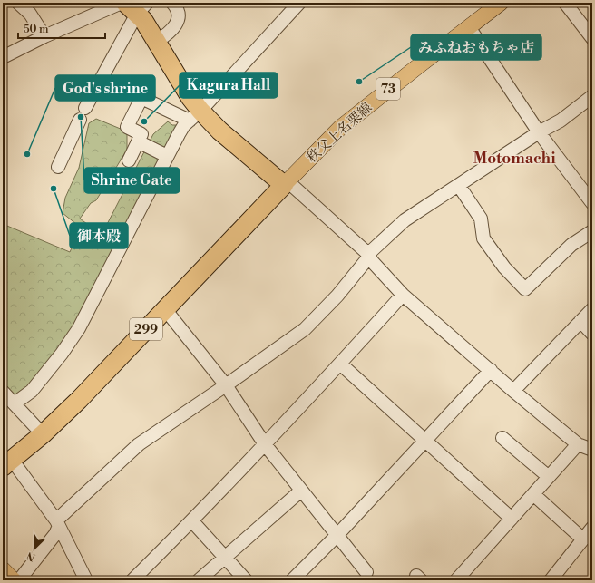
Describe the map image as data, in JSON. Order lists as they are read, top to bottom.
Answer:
{
  "streets": {
    "highway": ["299"],
    "main road": ["73", "秩父上名栗線"]
  },
  "crossings": [
    ["秩父上名栗線", "299"]
  ],
  "districts": ["Motomachi"],
  "places": [
    "みふねおもちゃ店",
    "Shrine Gate",
    "Kagura Hall",
    "God's shrine",
    "御本殿"
  ],
  "scale_bar": "50 m",
  "north": "bottom left"
}
